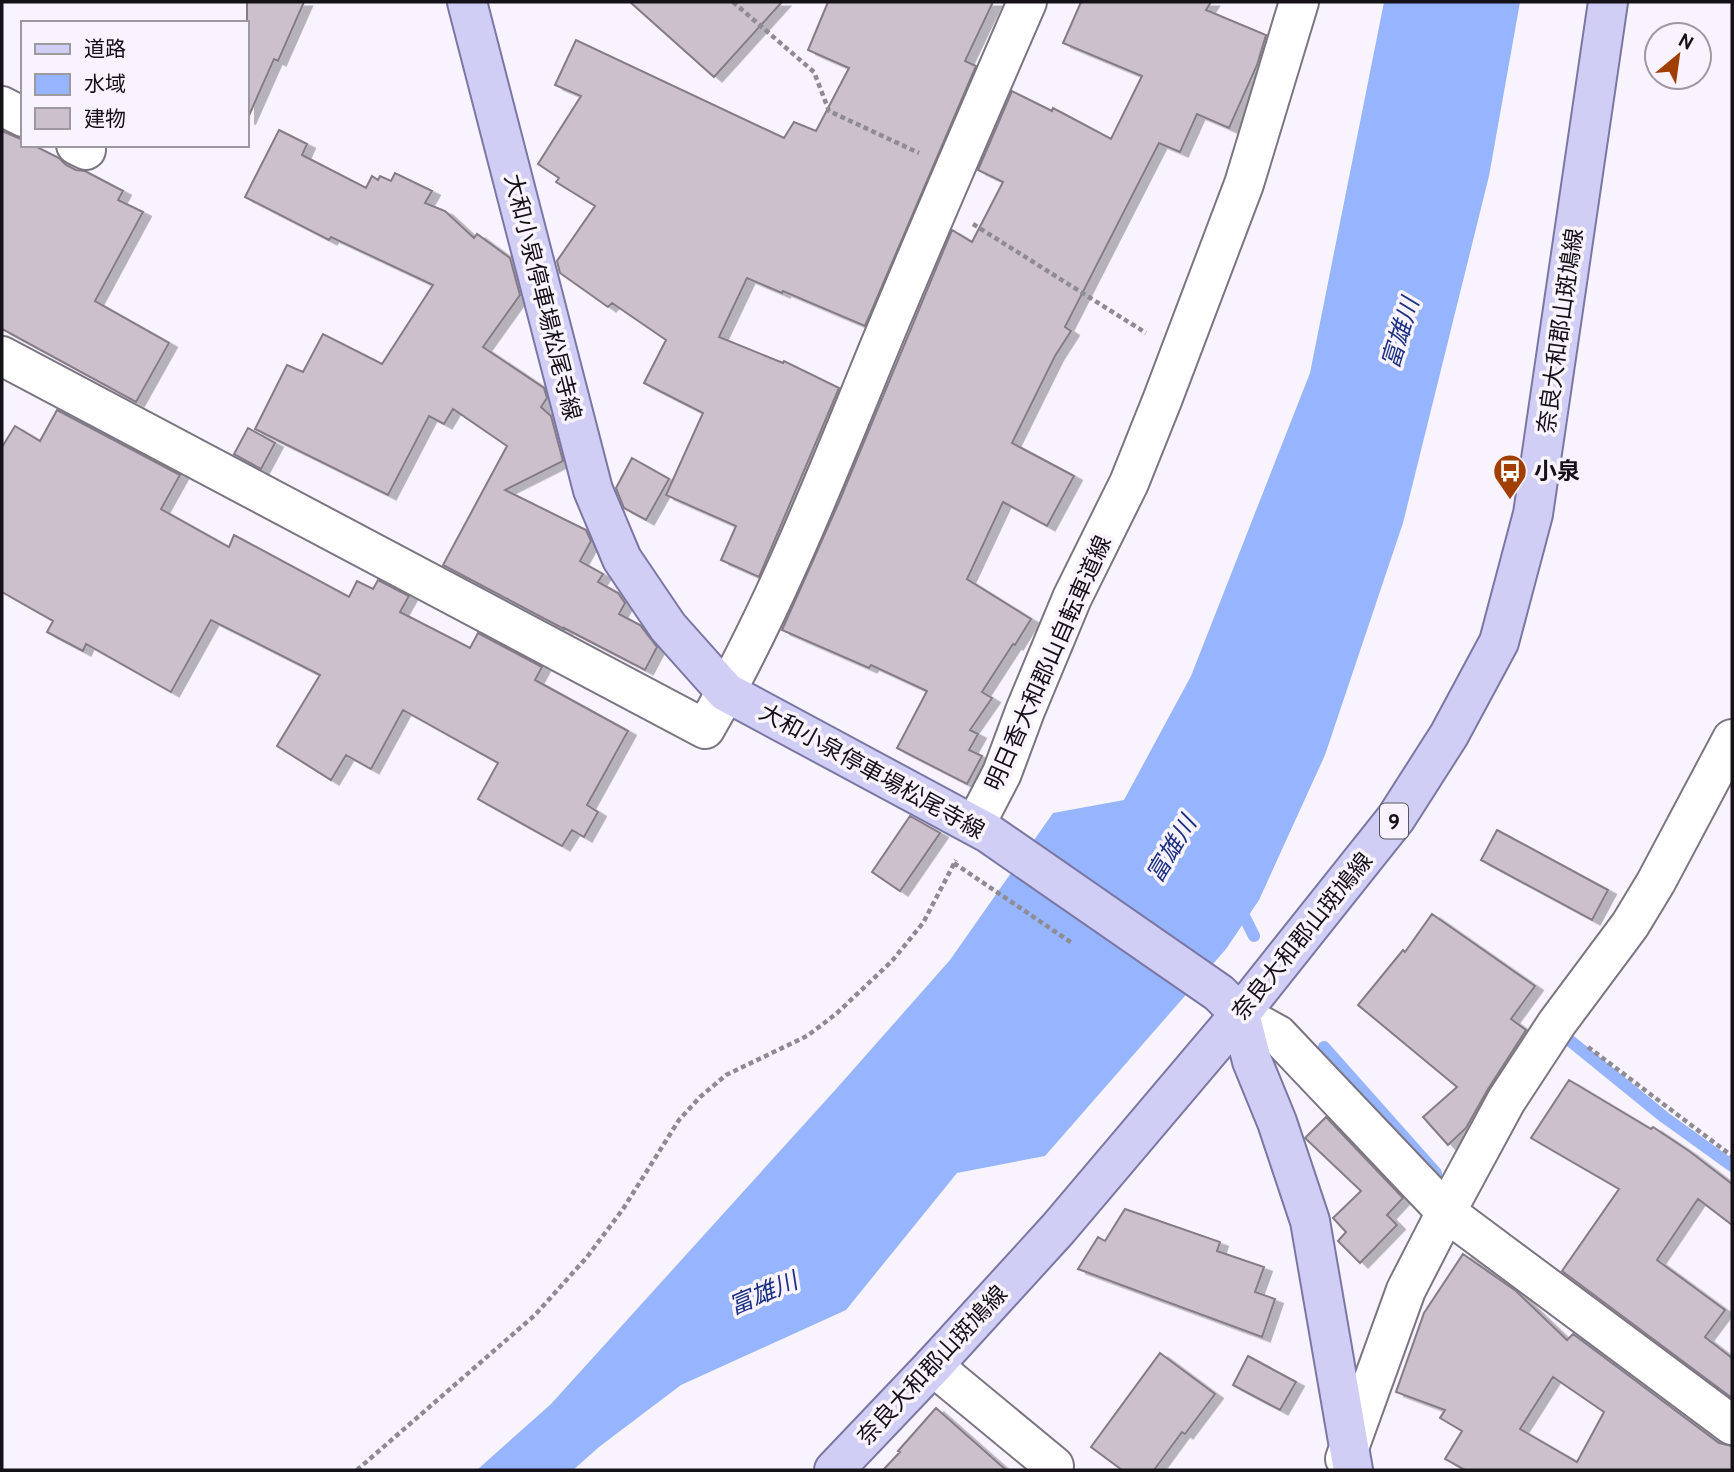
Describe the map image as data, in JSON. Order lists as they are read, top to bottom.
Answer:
{
  "streets": {
    "main road": ["大和小泉停車場松尾寺線", "奈良大和郡山斑鳩線", "9"],
    "street": ["明日香大和郡山自転車道線"]
  },
  "crossings": [
    ["大和小泉停車場松尾寺線", "奈良大和郡山斑鳩線"],
    ["大和小泉停車場松尾寺線", "明日香大和郡山自転車道線"]
  ],
  "water": ["富雄川"],
  "places": {
    "bus stop": ["小泉"]
  },
  "legend": ["道路", "水域", "建物"],
  "north": "top right"
}
